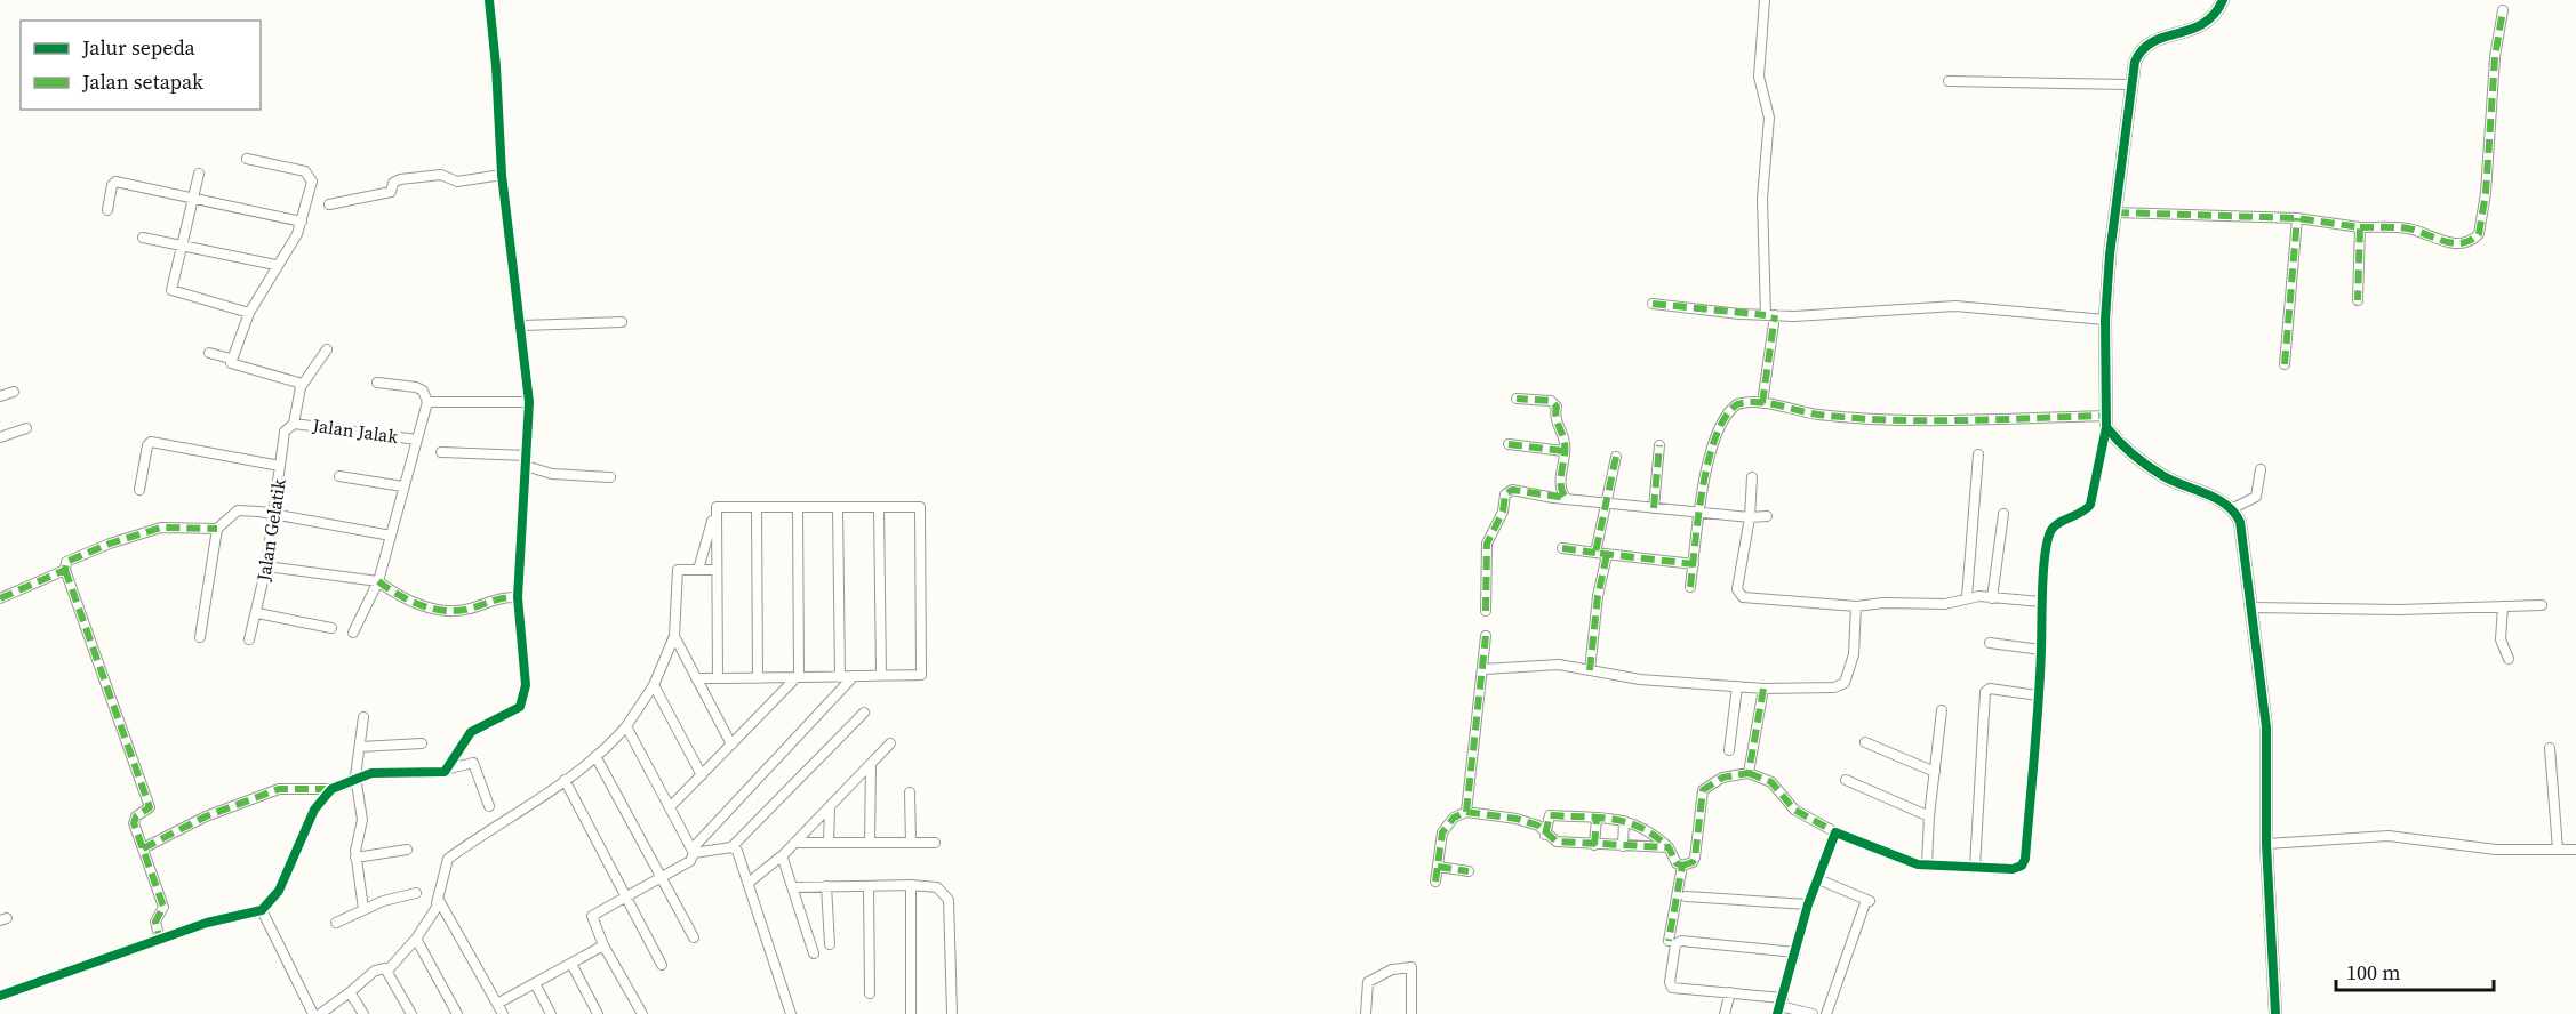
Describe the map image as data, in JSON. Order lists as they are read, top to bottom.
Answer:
{
  "streets": {
    "street": ["Jalan Jalak", "Jalan Gelatik"]
  },
  "crossings": [
    ["Jalan Jalak", "Jalan Gelatik"]
  ],
  "legend": ["Jalur sepeda", "Jalan setapak"],
  "scale_bar": "100 m"
}
